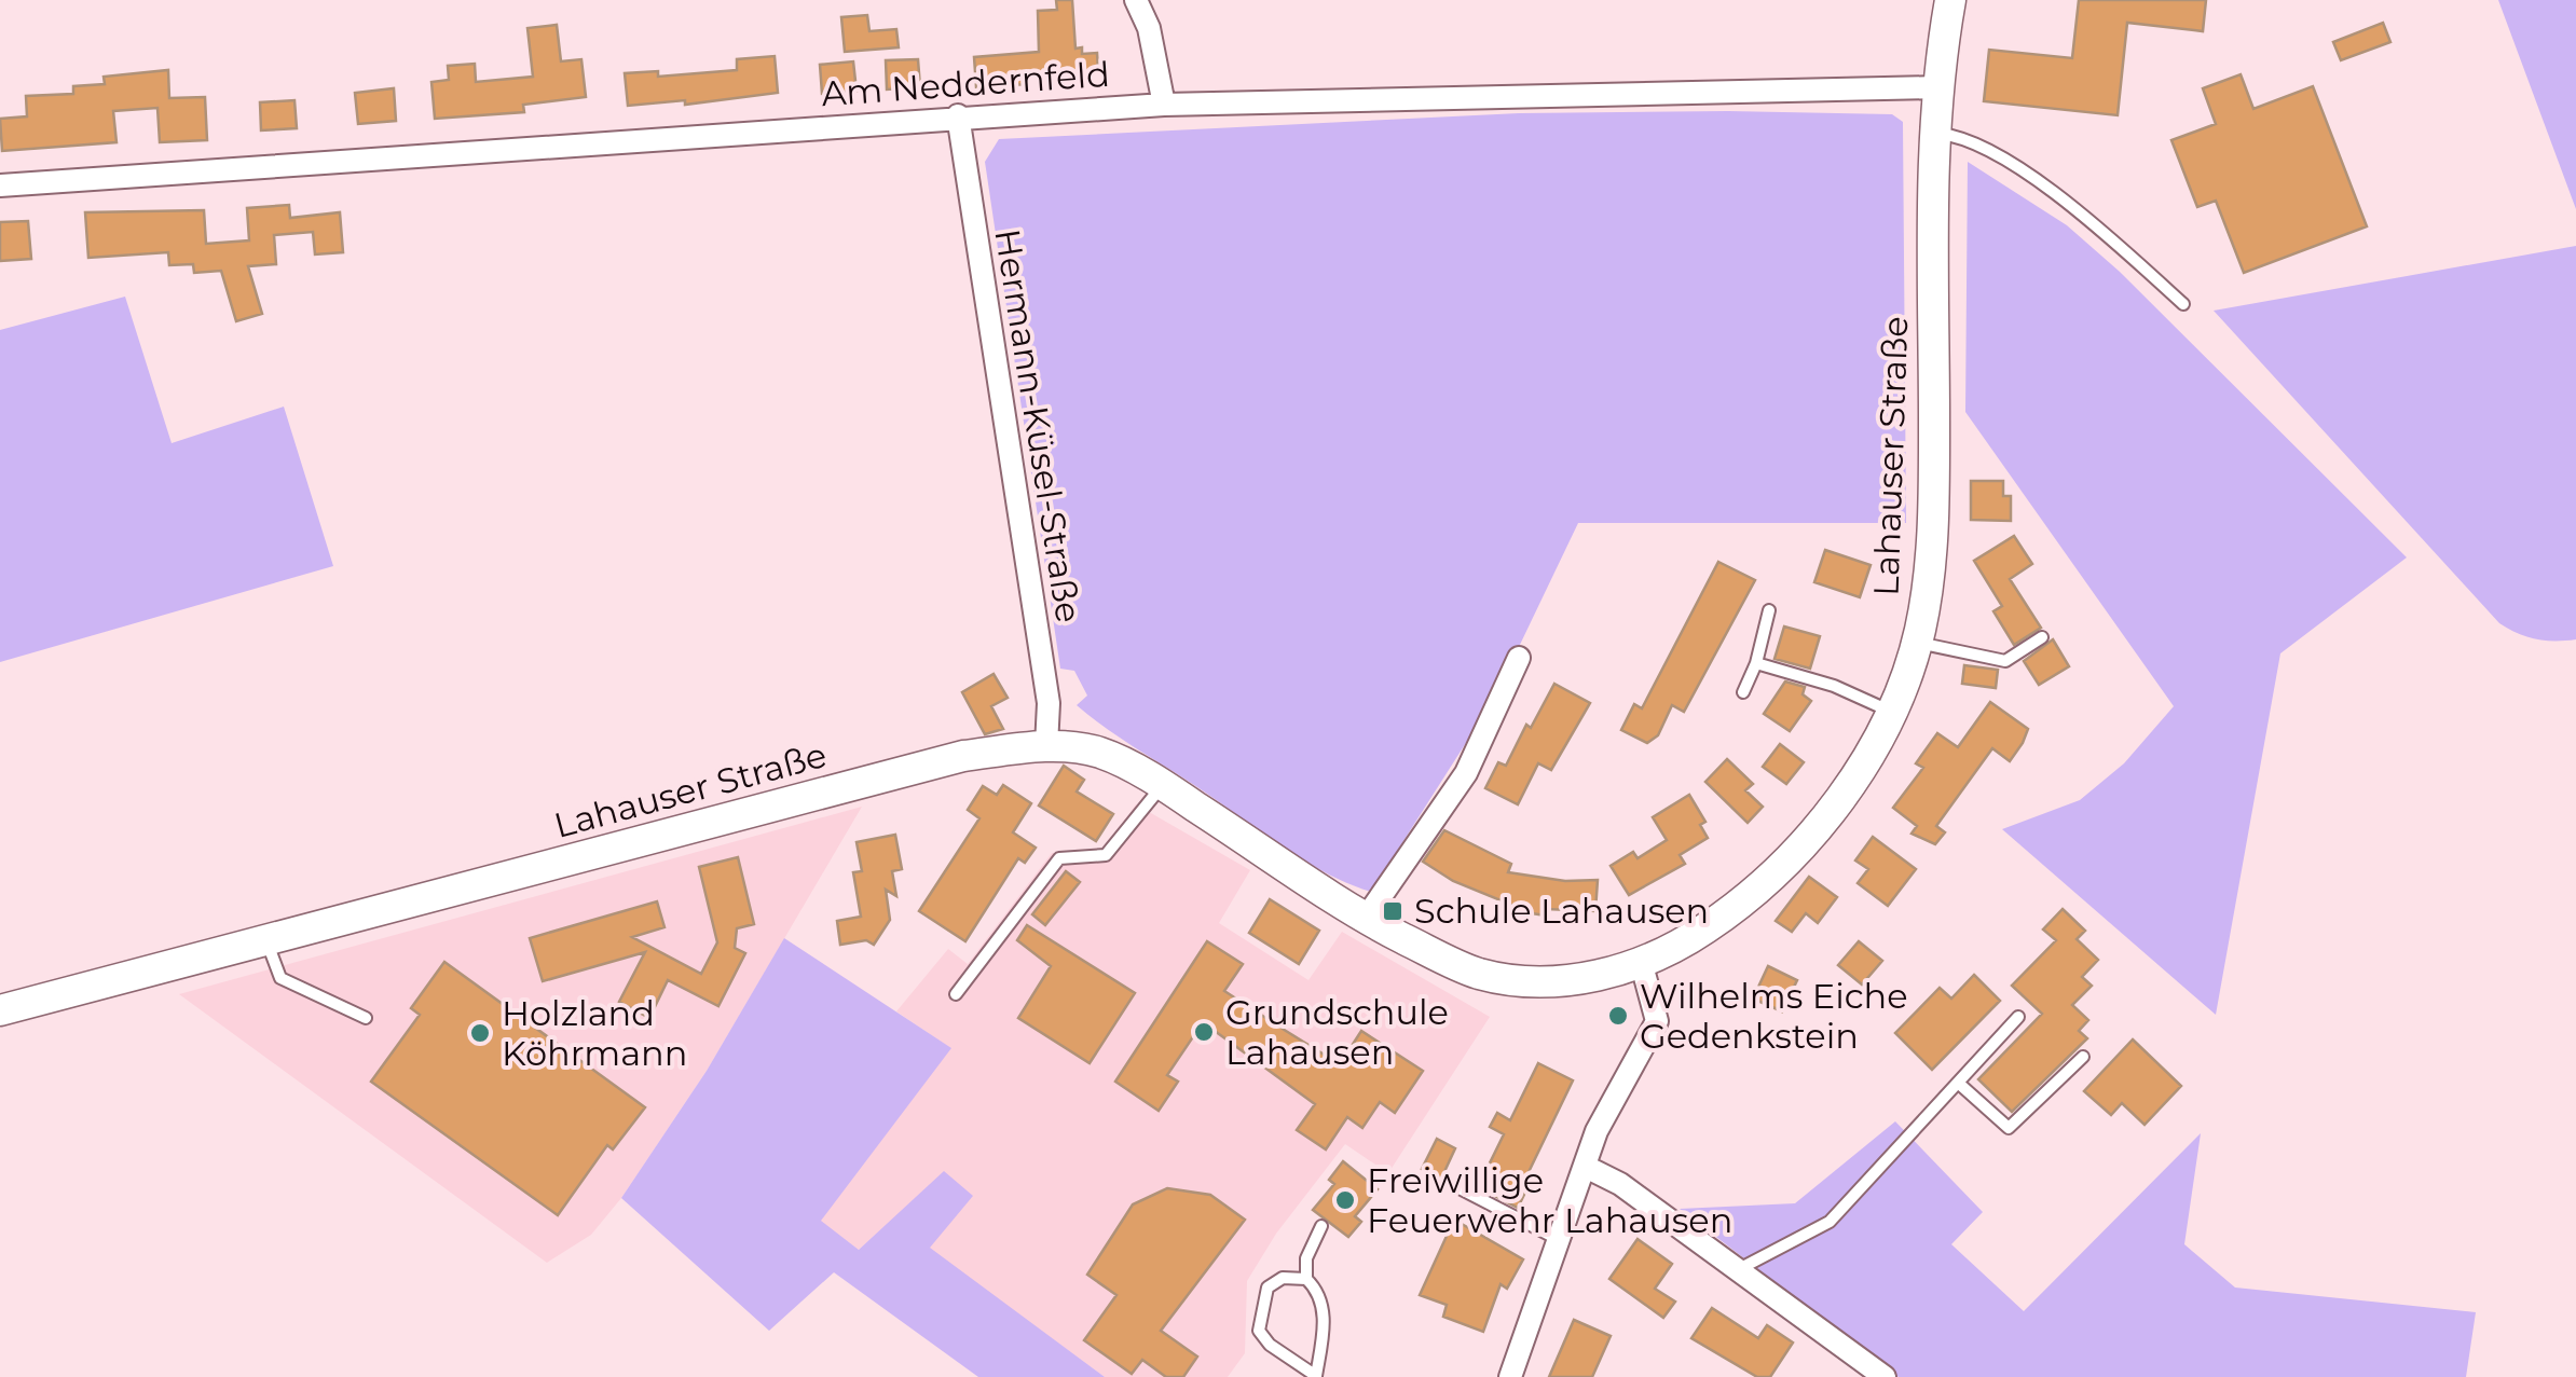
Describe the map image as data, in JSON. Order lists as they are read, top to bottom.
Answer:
{
  "streets": {
    "street": ["Am Neddernfeld", "Hermann-Küsel-Straße", "Lahauser Straße"]
  },
  "crossings": [
    ["Am Neddernfeld", "Hermann-Küsel-Straße"],
    ["Am Neddernfeld", "Lahauser Straße"],
    ["Hermann-Küsel-Straße", "Lahauser Straße"]
  ],
  "places": {
    "transit": ["Schule Lahausen"],
    "other": [
      "Wilhelms Eiche Gedenkstein",
      "Grundschule Lahausen",
      "Holzland Köhrmann",
      "Freiwillige Feuerwehr Lahausen"
    ]
  }
}
